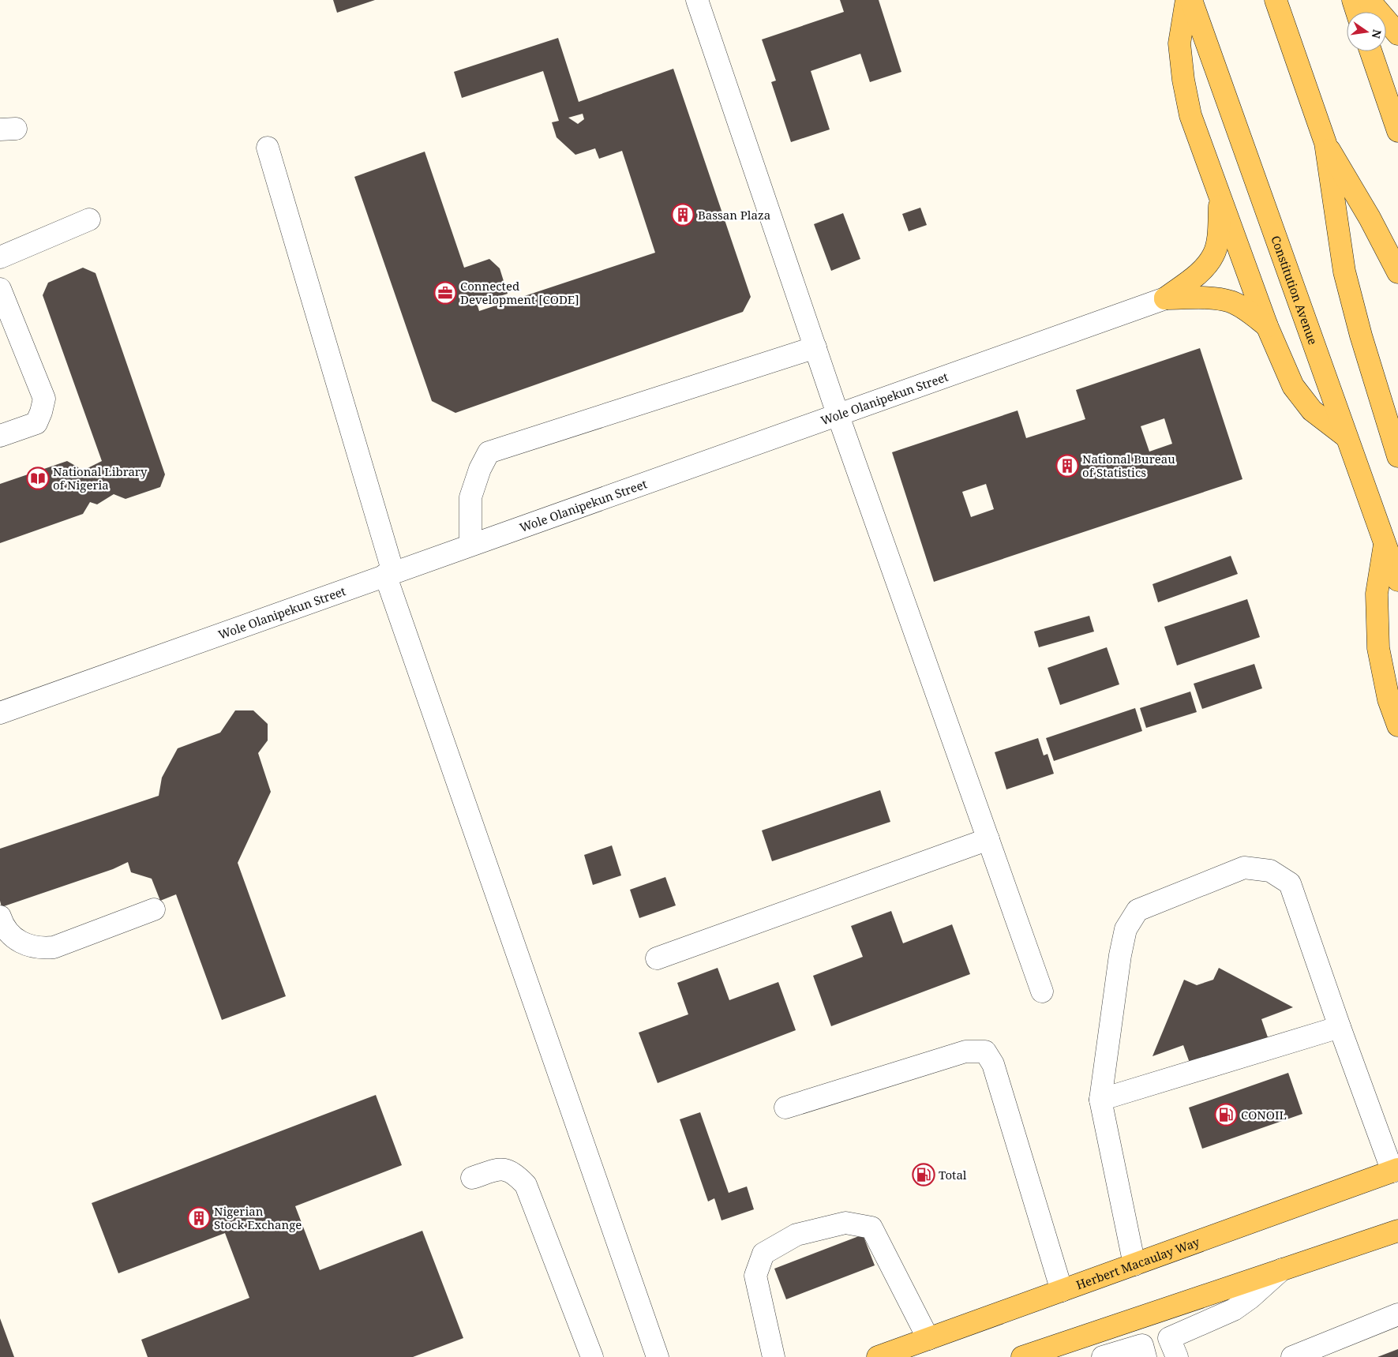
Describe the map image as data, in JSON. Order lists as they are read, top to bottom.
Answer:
{
  "streets": {
    "main road": ["Constitution Avenue", "Herbert Macaulay Way"],
    "street": ["Wole Olanipekun Street"]
  },
  "places": {
    "building": ["Bassan Plaza", "National Bureau of Statistics", "Nigerian Stock Exchange"],
    "office": ["Connected Development [CODE]"],
    "library": ["National Library of Nigeria"],
    "fuel station": ["CONOIL", "Total"]
  },
  "north": "right"
}
